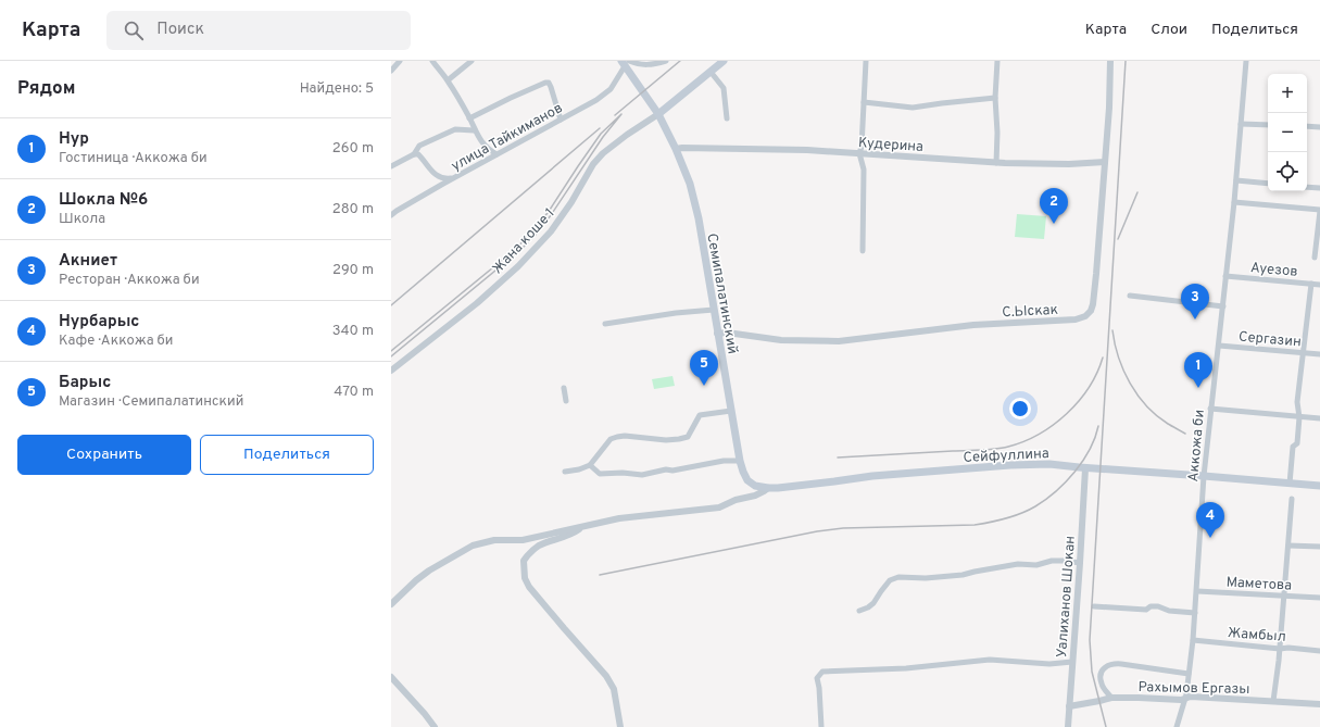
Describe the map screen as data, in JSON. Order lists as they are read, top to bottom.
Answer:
{
  "streets": {
    "main road": ["Семипалатинский", "Сейфуллина"],
    "street": [
      "улица Тайкиманов",
      "Кудерина",
      "Жана коше 1",
      "Ауезов",
      "С.Ыскак",
      "Сергазин",
      "Аккожа би",
      "Маметова",
      "Уалиханов Шокан",
      "Жамбыл",
      "Рахымов Ергазы"
    ]
  },
  "crossings": [
    ["улица Тайкиманов", "Семипалатинский"],
    ["Кудерина", "Семипалатинский"],
    ["Кудерина", "С.Ыскак"],
    ["Жана коше 1", "Семипалатинский"],
    ["Ауезов", "Аккожа би"],
    ["Семипалатинский", "С.Ыскак"],
    ["Семипалатинский", "Сейфуллина"],
    ["Сергазин", "Аккожа би"],
    ["Аккожа би", "Сейфуллина"],
    ["Аккожа би", "Маметова"],
    ["Аккожа би", "Жамбыл"],
    ["Аккожа би", "Рахымов Ергазы"],
    ["Сейфуллина", "Уалиханов Шокан"],
    ["Уалиханов Шокан", "Рахымов Ергазы"]
  ],
  "page": {
    "header": "Карта",
    "search": "Поиск",
    "nav": ["Карта", "Слои", "Поделиться"],
    "heading": ["Рядом", "Найдено: 5"],
    "map_buttons": ["+", "−"],
    "list": [
      {
        "mark": "1",
        "name": "Нур",
        "note": "Гостиница · Аккожа би",
        "value": "260 m"
      },
      {
        "mark": "2",
        "name": "Шокла №6",
        "note": "Школа",
        "value": "280 m"
      },
      {
        "mark": "3",
        "name": "Акниет",
        "note": "Ресторан · Аккожа би",
        "value": "290 m"
      },
      {
        "mark": "4",
        "name": "Нурбарыс",
        "note": "Кафе · Аккожа би",
        "value": "340 m"
      },
      {
        "mark": "5",
        "name": "Барыс",
        "note": "Магазин · Семипалатинский",
        "value": "470 m"
      }
    ],
    "pins": [
      "2",
      "3",
      "5",
      "1",
      "4"
    ],
    "buttons": ["Сохранить", "Поделиться"]
  }
}
